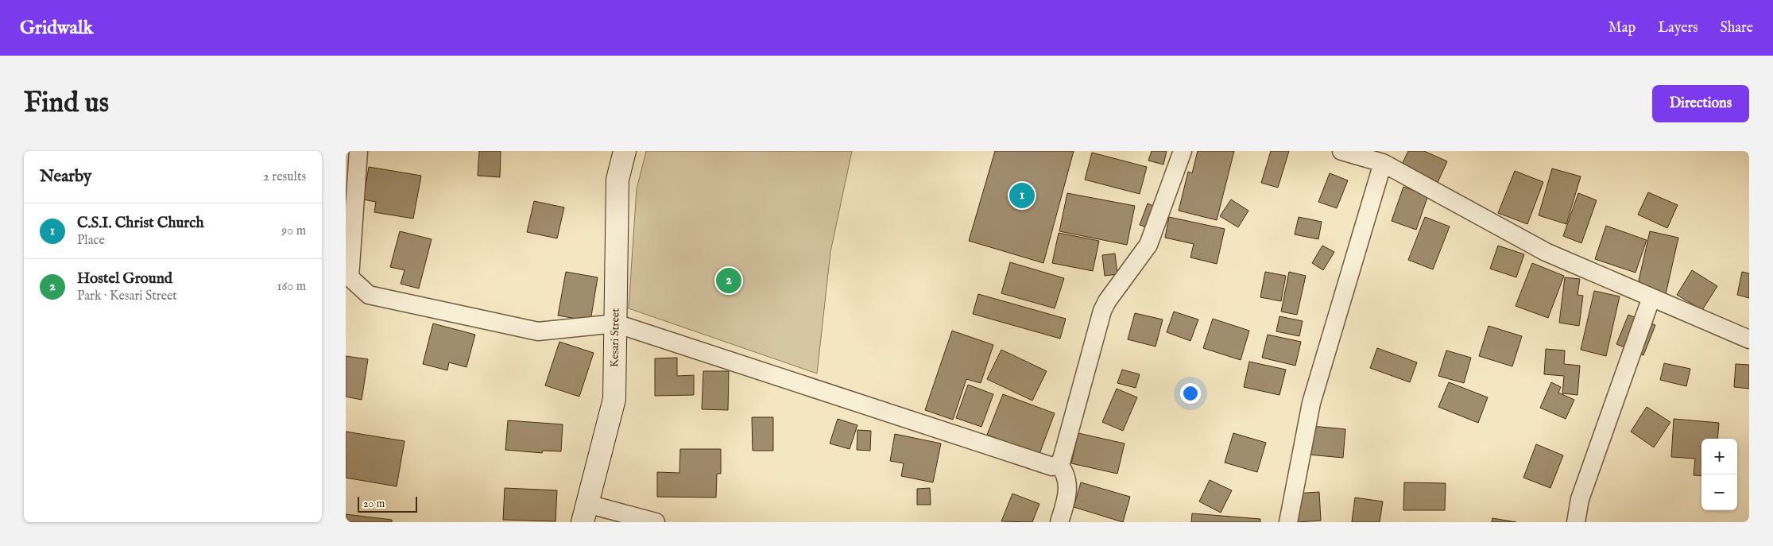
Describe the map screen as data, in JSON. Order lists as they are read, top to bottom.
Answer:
{
  "streets": {
    "street": ["Kesari Street"]
  },
  "scale_bar": "20 m",
  "page": {
    "header": "Gridwalk",
    "nav": ["Map", "Layers", "Share"],
    "buttons": "Directions",
    "title": "Find us",
    "heading": ["Nearby", "2 results"],
    "pins": ["1", "2"],
    "list": [
      {
        "mark": "1",
        "name": "C.S.I. Christ Church",
        "note": "Place",
        "value": "90 m"
      },
      {
        "mark": "2",
        "name": "Hostel Ground",
        "note": "Park · Kesari Street",
        "value": "160 m"
      }
    ],
    "map_buttons": ["+", "−"],
    "scale": "20 m"
  }
}
